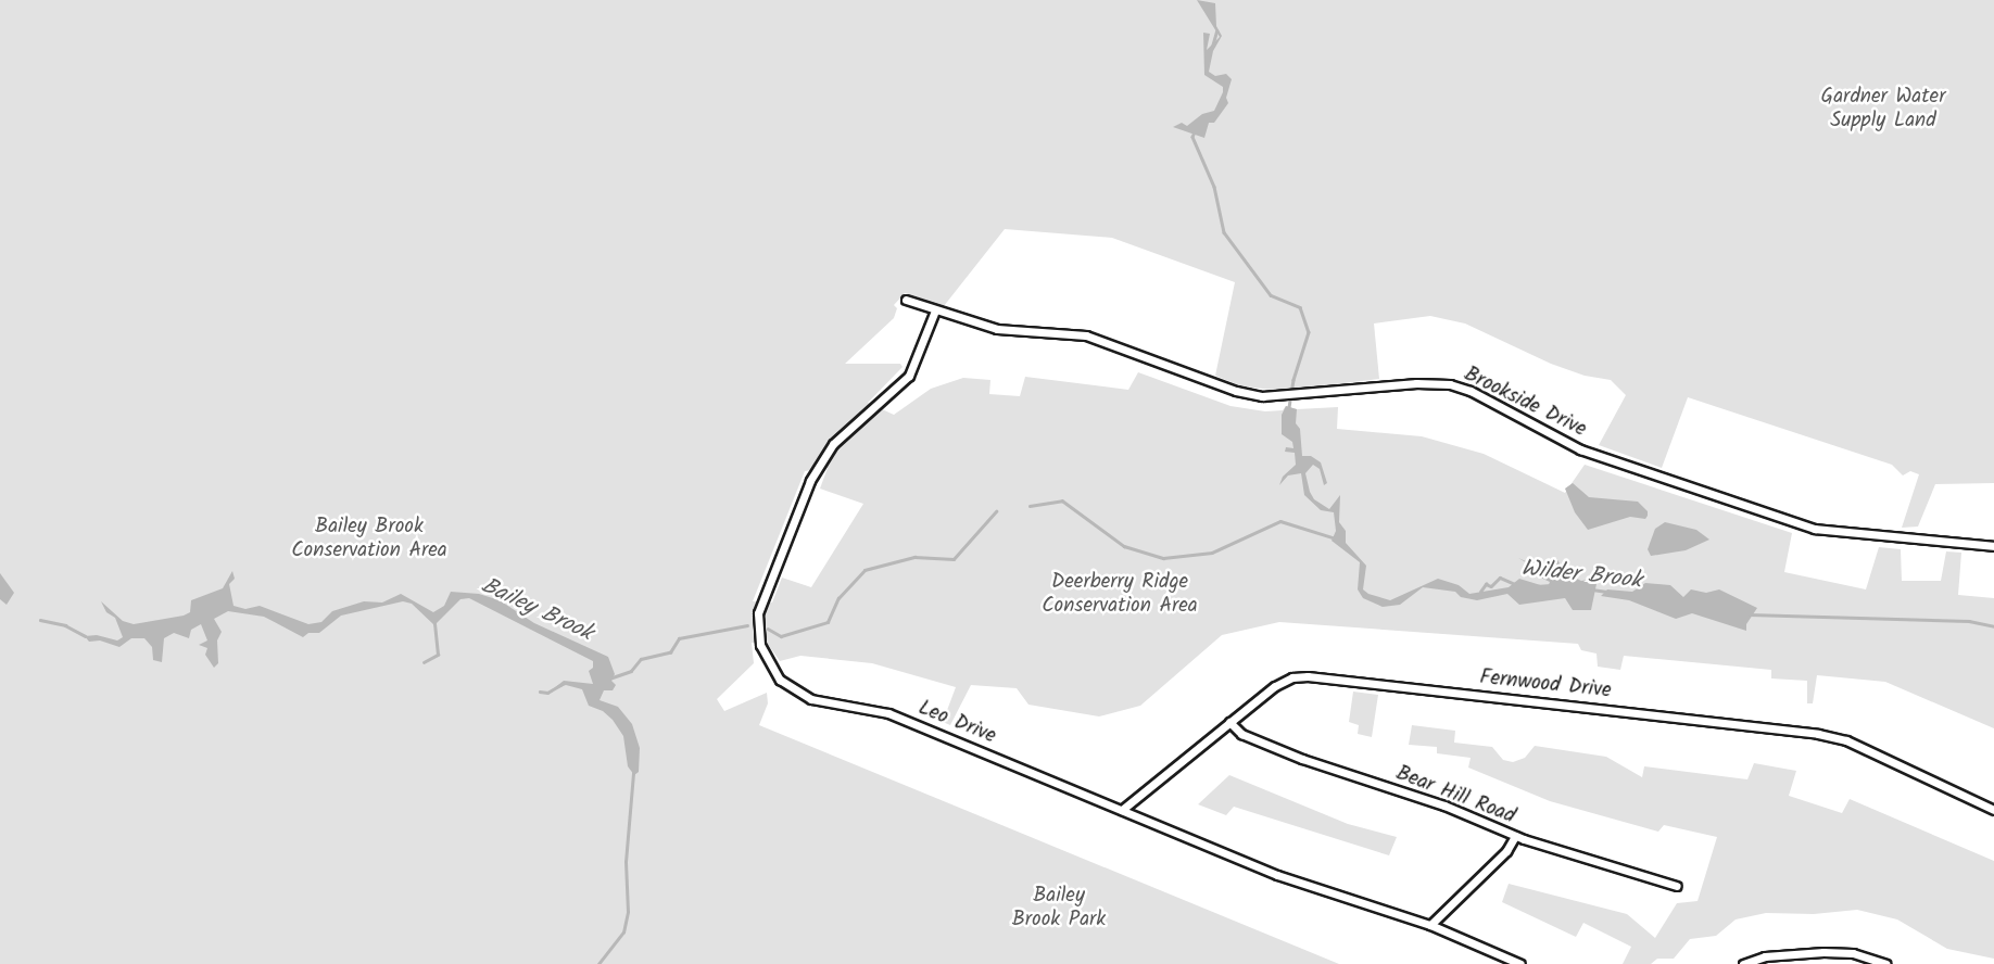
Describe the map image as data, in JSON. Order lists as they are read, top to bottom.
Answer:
{
  "streets": {
    "street": [
      "Brookside Drive",
      "Fernwood Drive",
      "Leo Drive",
      "Bear Hill Road"
    ]
  },
  "crossings": [
    ["Brookside Drive", "Leo Drive"],
    ["Fernwood Drive", "Leo Drive"],
    ["Fernwood Drive", "Bear Hill Road"]
  ],
  "water": ["Wilder Brook", "Bailey Brook"],
  "parks": [
    "Gardner Water Supply Land",
    "Bailey Brook Conservation Area",
    "Deerberry Ridge Conservation Area",
    "Bailey Brook Park"
  ]
}
